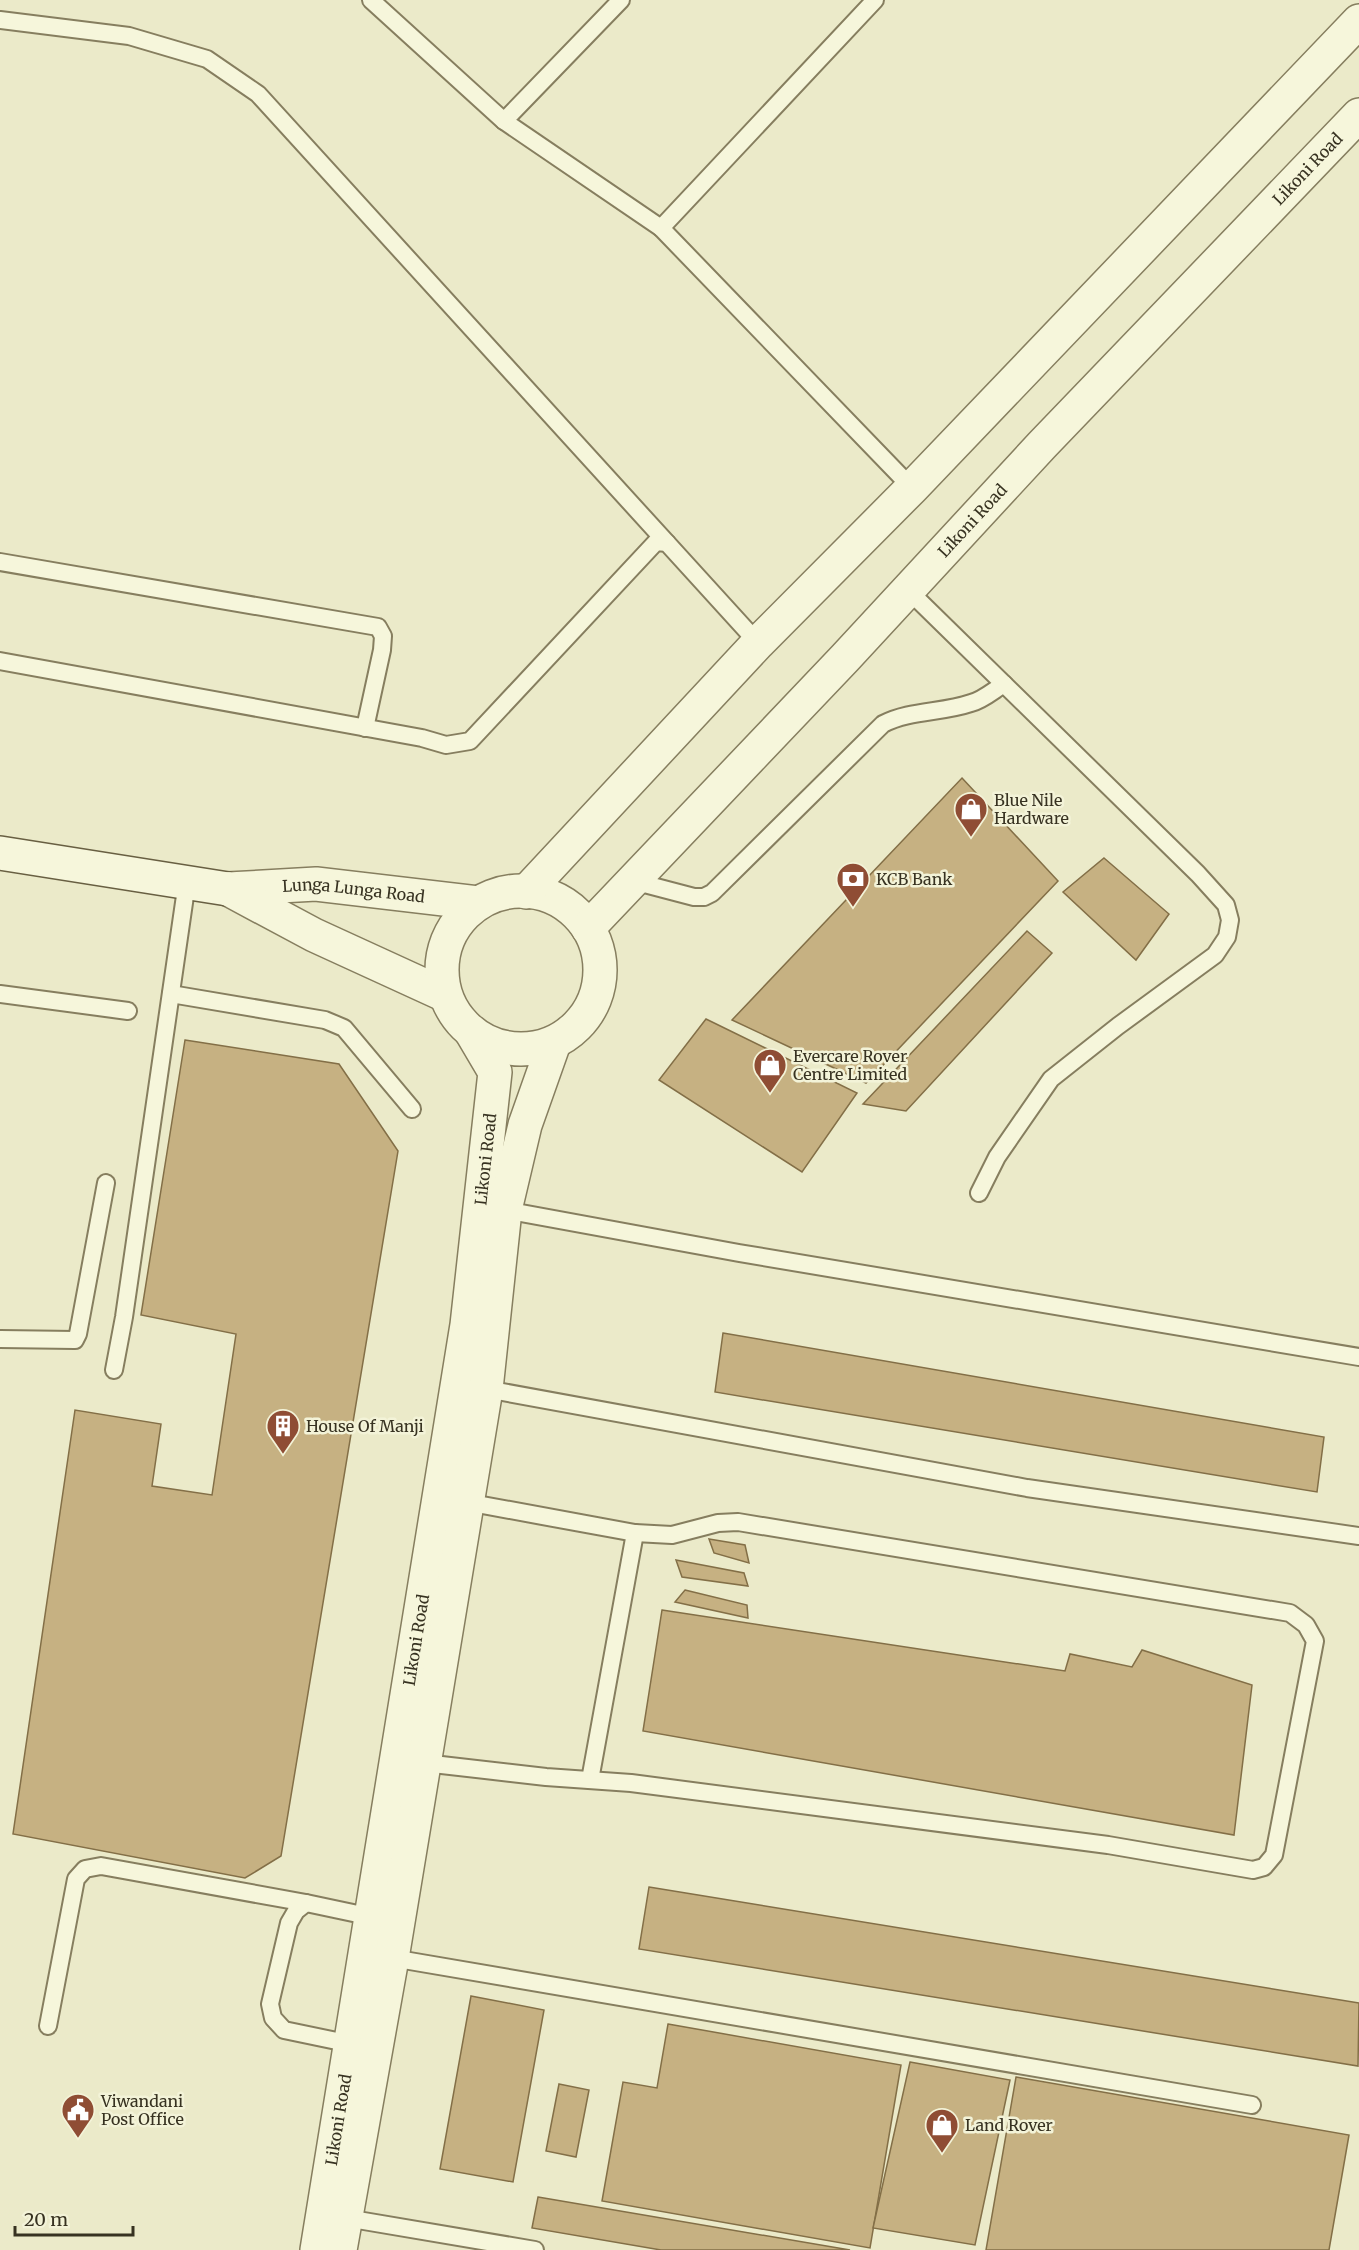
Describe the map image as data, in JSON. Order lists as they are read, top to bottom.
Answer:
{
  "streets": {
    "street": ["Likoni Road", "Lunga Lunga Road"]
  },
  "crossings": [
    ["Likoni Road", "Lunga Lunga Road"]
  ],
  "places": {
    "shop": ["Blue Nile Hardware", "Evercare Rover Centre Limited", "Land Rover"],
    "bank": ["KCB Bank"],
    "building": ["House Of Manji"],
    "public building": ["Viwandani Post Office"]
  },
  "scale_bar": "20 m"
}
